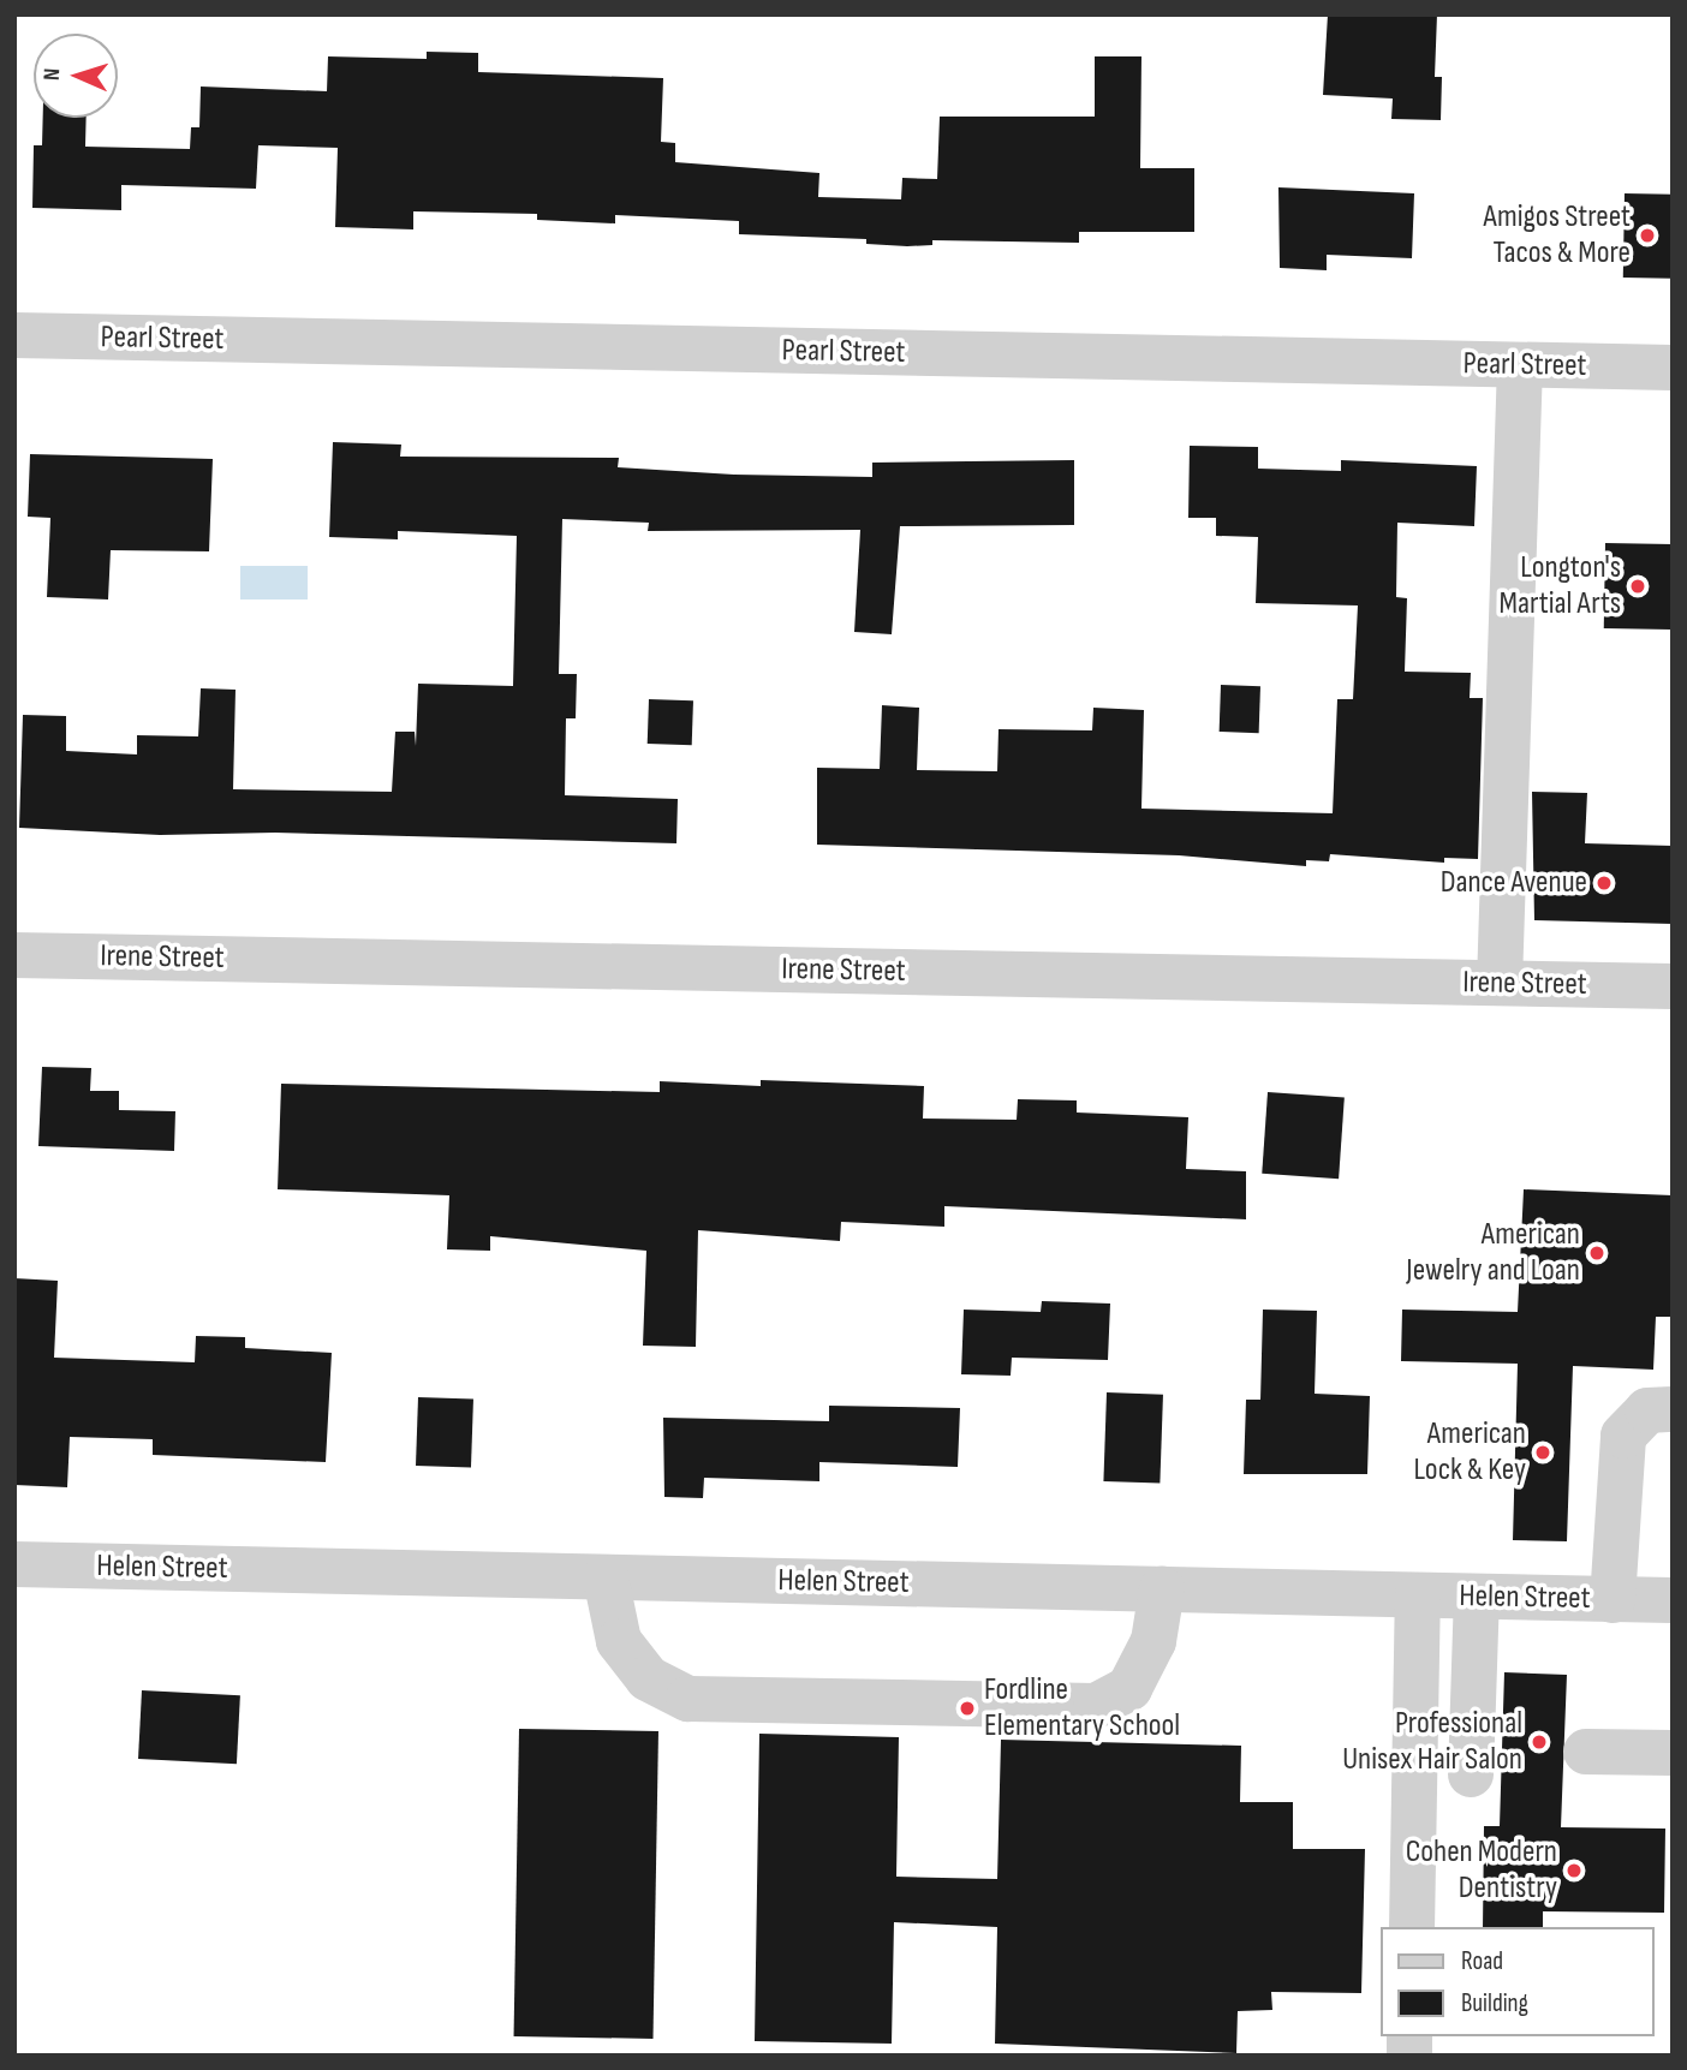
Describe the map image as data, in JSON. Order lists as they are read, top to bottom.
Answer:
{
  "streets": {
    "street": ["Pearl Street", "Irene Street", "Helen Street"]
  },
  "places": [
    "Amigos Street Tacos & More",
    "Longton's Martial Arts",
    "Dance Avenue",
    "American Jewelry and Loan",
    "American Lock & Key",
    "Fordline Elementary School",
    "Professional Unisex Hair Salon",
    "Cohen Modern Dentistry"
  ],
  "legend": ["Road", "Building"],
  "north": "left"
}
